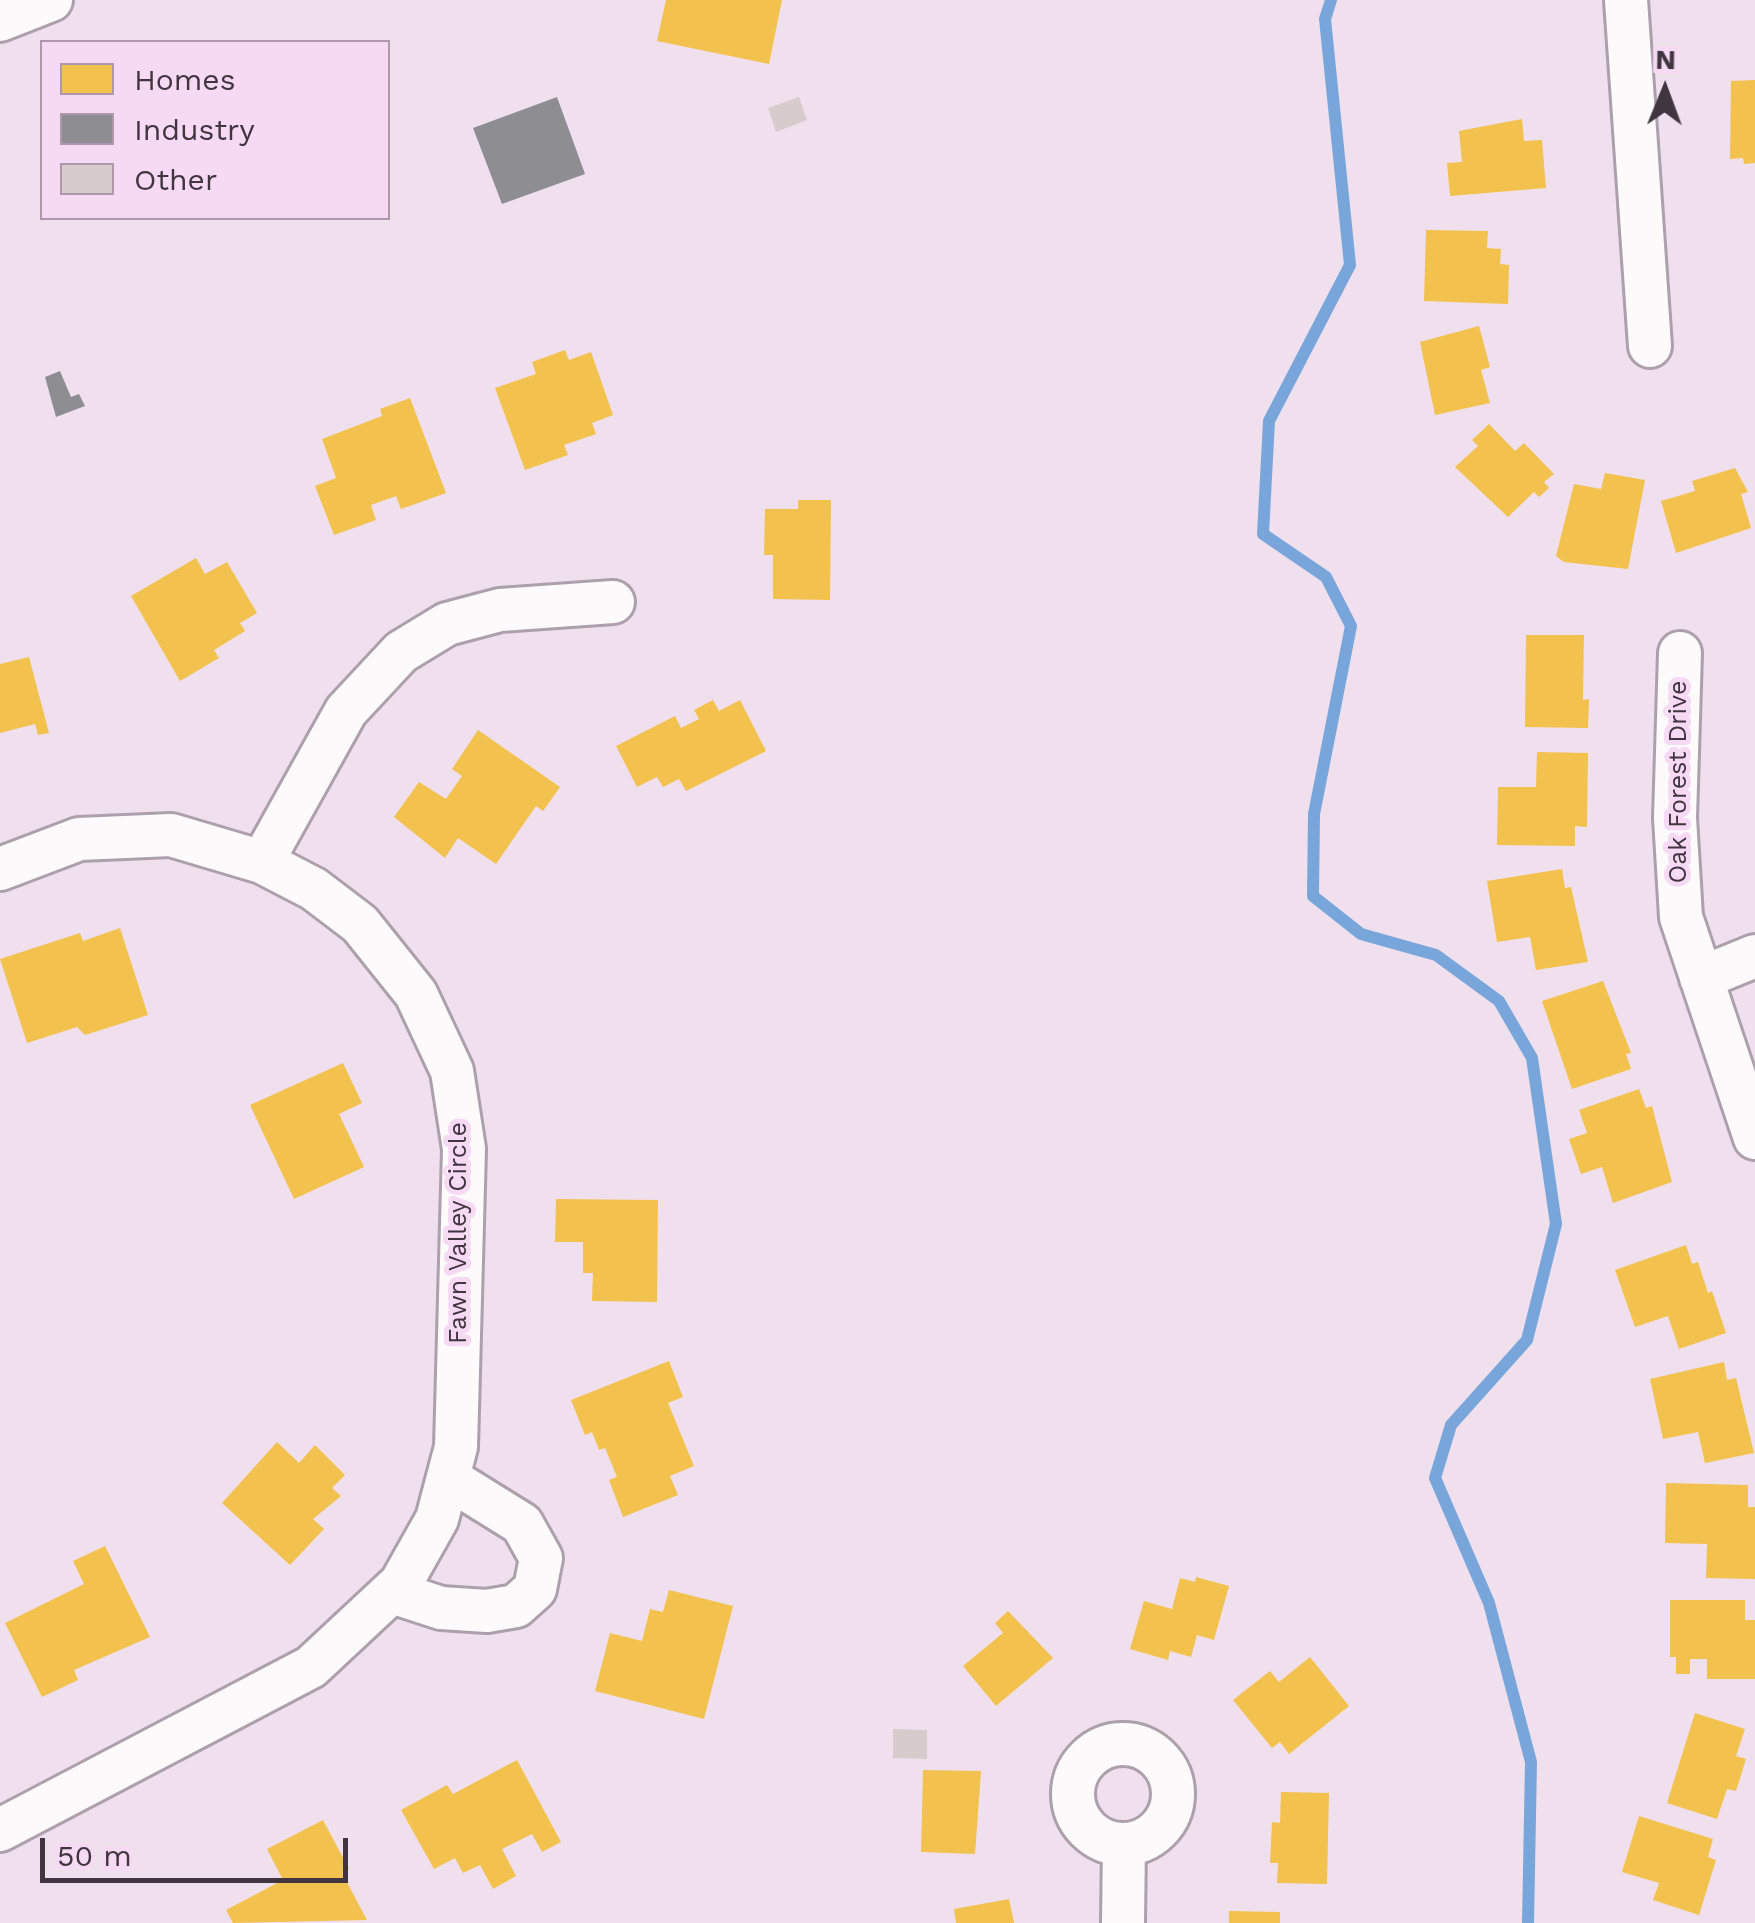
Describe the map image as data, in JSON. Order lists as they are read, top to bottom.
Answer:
{
  "streets": {
    "street": ["Oak Forest Drive", "Fawn Valley Circle"]
  },
  "legend": ["Homes", "Industry", "Other"],
  "scale_bar": "50 m",
  "north": "top"
}
